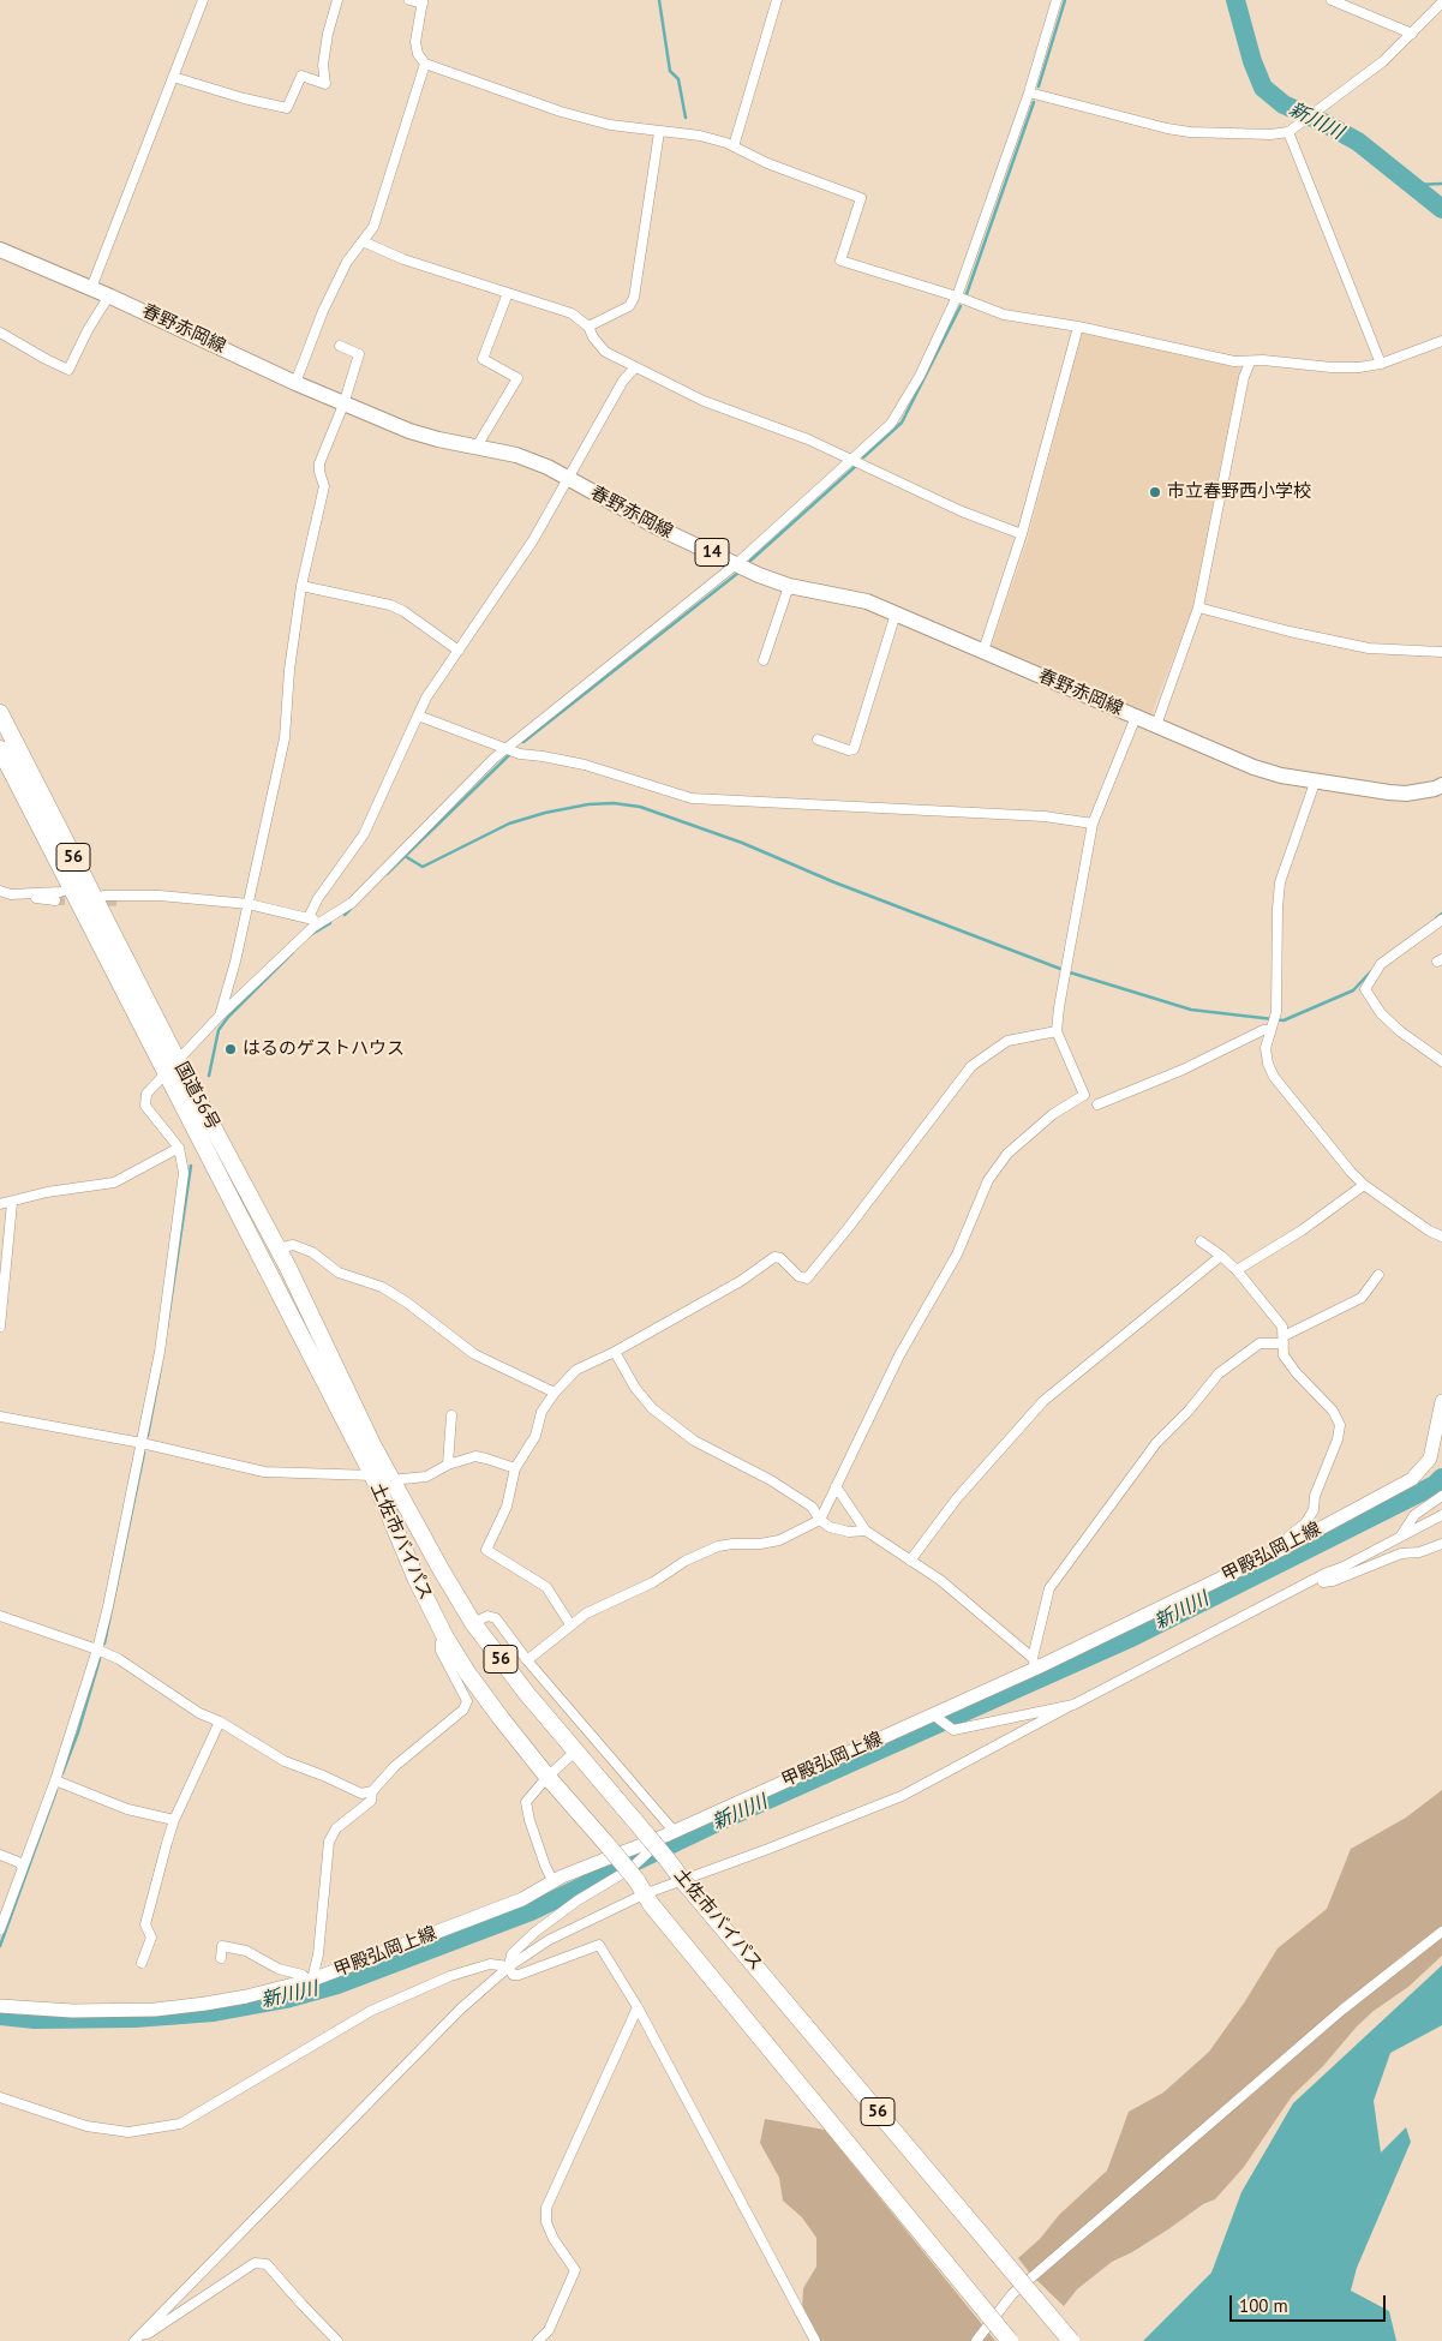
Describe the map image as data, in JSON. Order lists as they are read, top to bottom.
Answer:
{
  "streets": {
    "highway": ["56", "国道56号", "土佐市バイパス"],
    "main road": ["春野赤岡線", "14", "甲殿弘岡上線"]
  },
  "crossings": [
    ["国道56号", "土佐市バイパス"]
  ],
  "water": ["新川川"],
  "places": ["市立春野西小学校", "はるのゲストハウス"],
  "scale_bar": "100 m"
}
